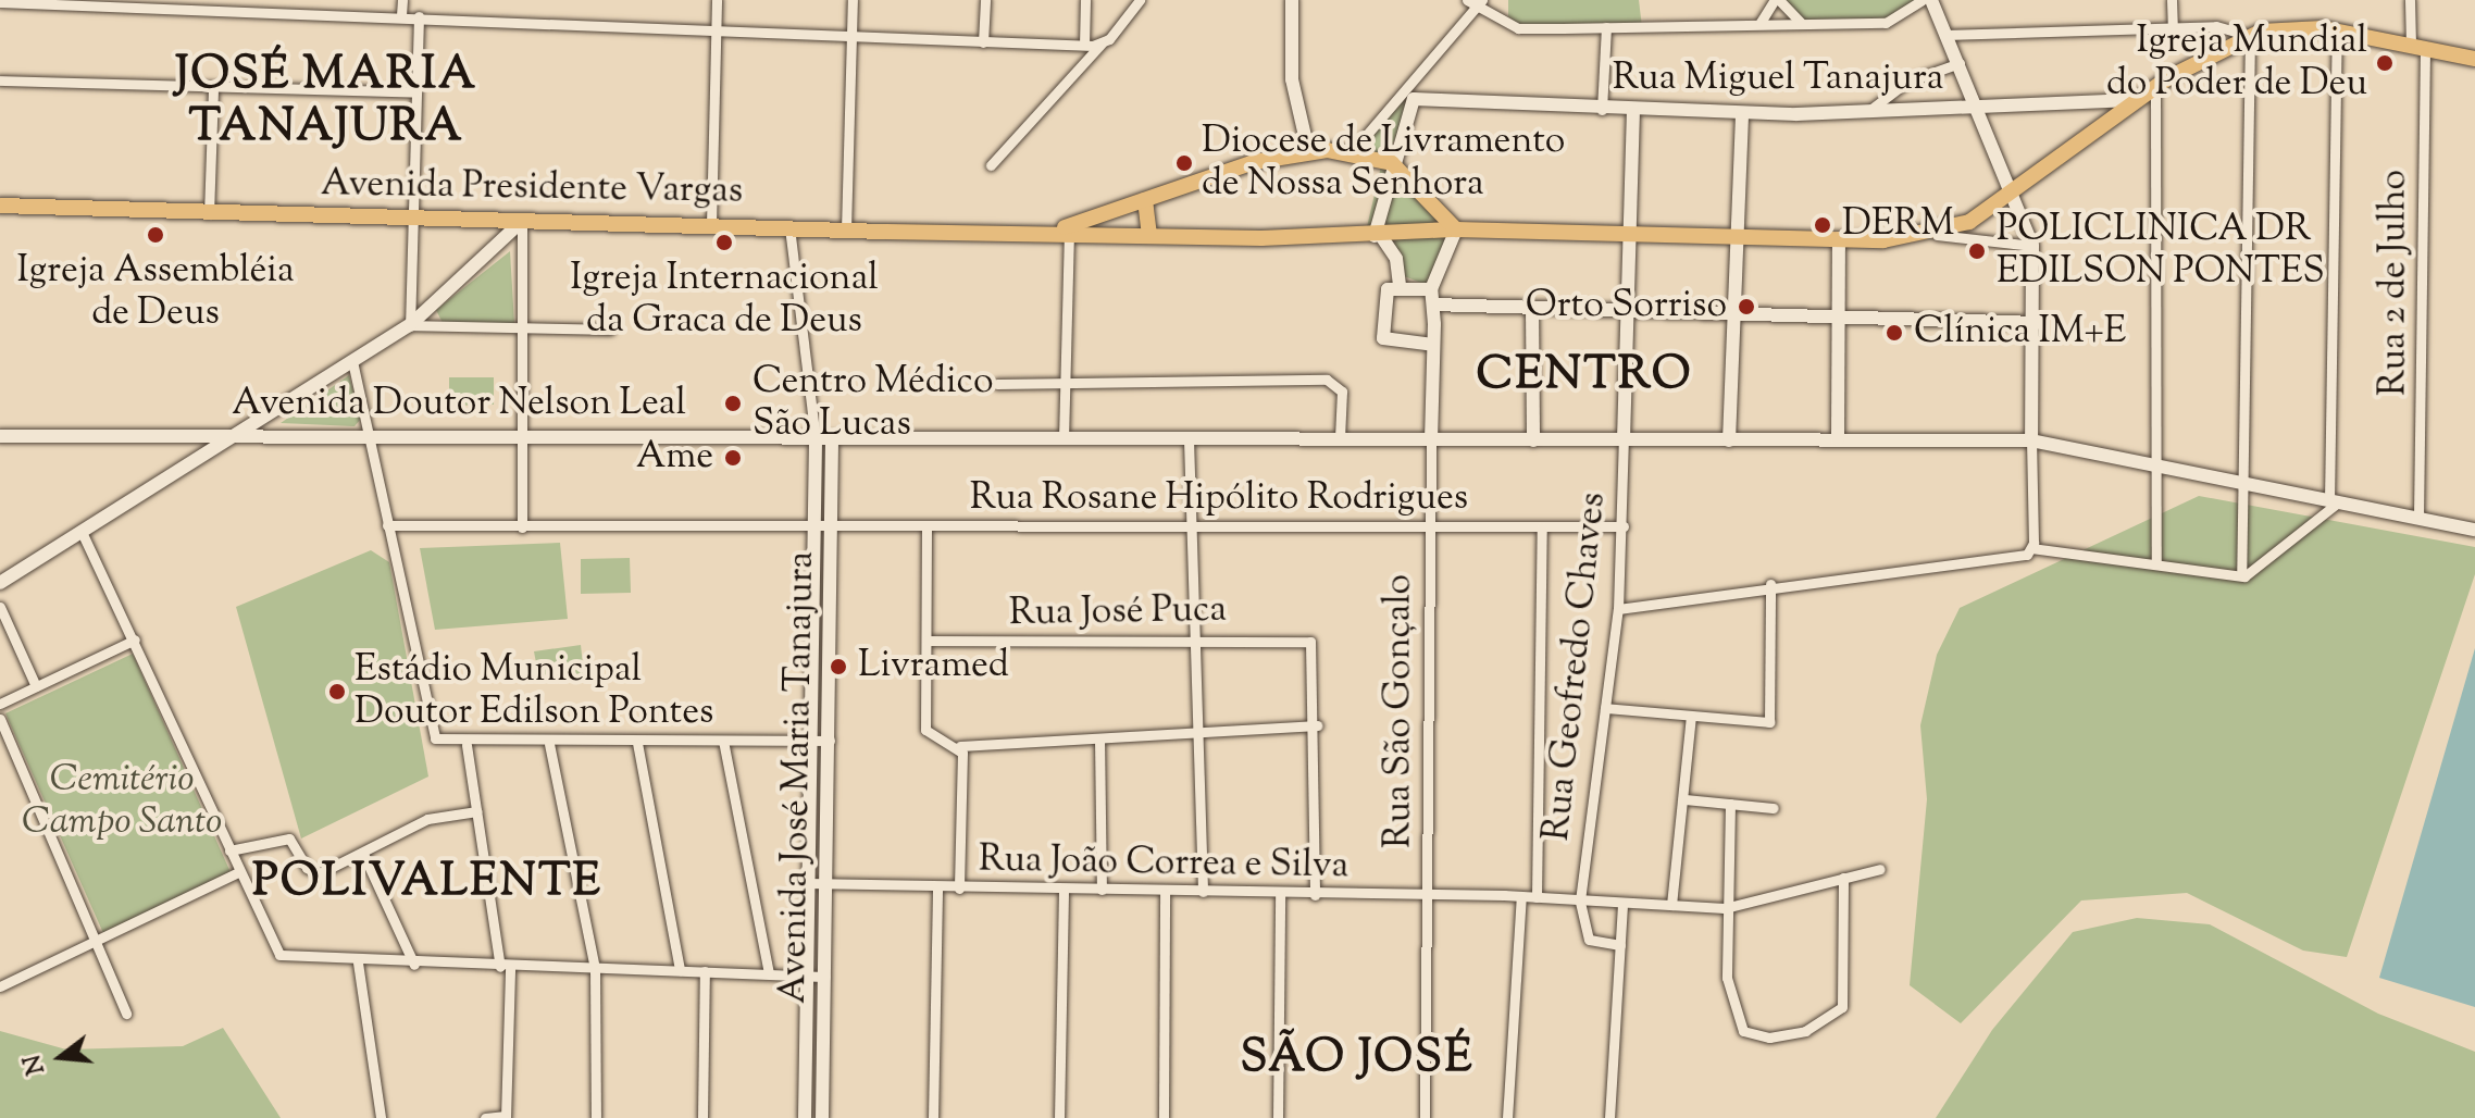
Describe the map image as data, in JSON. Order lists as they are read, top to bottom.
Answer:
{
  "streets": {
    "main road": ["Avenida Presidente Vargas"],
    "street": [
      "Rua Miguel Tanajura",
      "Rua 2 de Julho",
      "Avenida Doutor Nelson Leal",
      "Rua Rosane Hipólito Rodrigues",
      "Rua José Puca",
      "Rua Geofredo Chaves",
      "Rua São Gonçalo",
      "Avenida José Maria Tanajura",
      "Rua João Correa e Silva"
    ]
  },
  "crossings": [
    ["Rua 2 de Julho", "Avenida Doutor Nelson Leal"],
    ["Avenida Doutor Nelson Leal", "Rua Geofredo Chaves"],
    ["Avenida Doutor Nelson Leal", "Rua São Gonçalo"],
    ["Avenida Doutor Nelson Leal", "Avenida José Maria Tanajura"],
    ["Rua Rosane Hipólito Rodrigues", "Rua Geofredo Chaves"],
    ["Rua Rosane Hipólito Rodrigues", "Rua São Gonçalo"],
    ["Rua Rosane Hipólito Rodrigues", "Avenida José Maria Tanajura"],
    ["Rua Geofredo Chaves", "Rua João Correa e Silva"],
    ["Rua São Gonçalo", "Rua João Correa e Silva"],
    ["Avenida José Maria Tanajura", "Rua João Correa e Silva"]
  ],
  "districts": [
    "JOSÉ MARIA TANAJURA",
    "CENTRO",
    "POLIVALENTE",
    "SÃO JOSÉ"
  ],
  "parks": ["Cemitério Campo Santo"],
  "places": [
    "Igreja Mundial do Poder de Deu",
    "Diocese de Livramento de Nossa Senhora",
    "DERM",
    "Igreja Assembléia de Deus",
    "Igreja Internacional da Graca de Deus",
    "POLICLINICA DR EDILSON PONTES",
    "Orto Sorriso",
    "Clínica IM+E",
    "Centro Médico São Lucas",
    "Ame",
    "Livramed",
    "Estádio Municipal Doutor Edilson Pontes"
  ],
  "north": "left"
}
